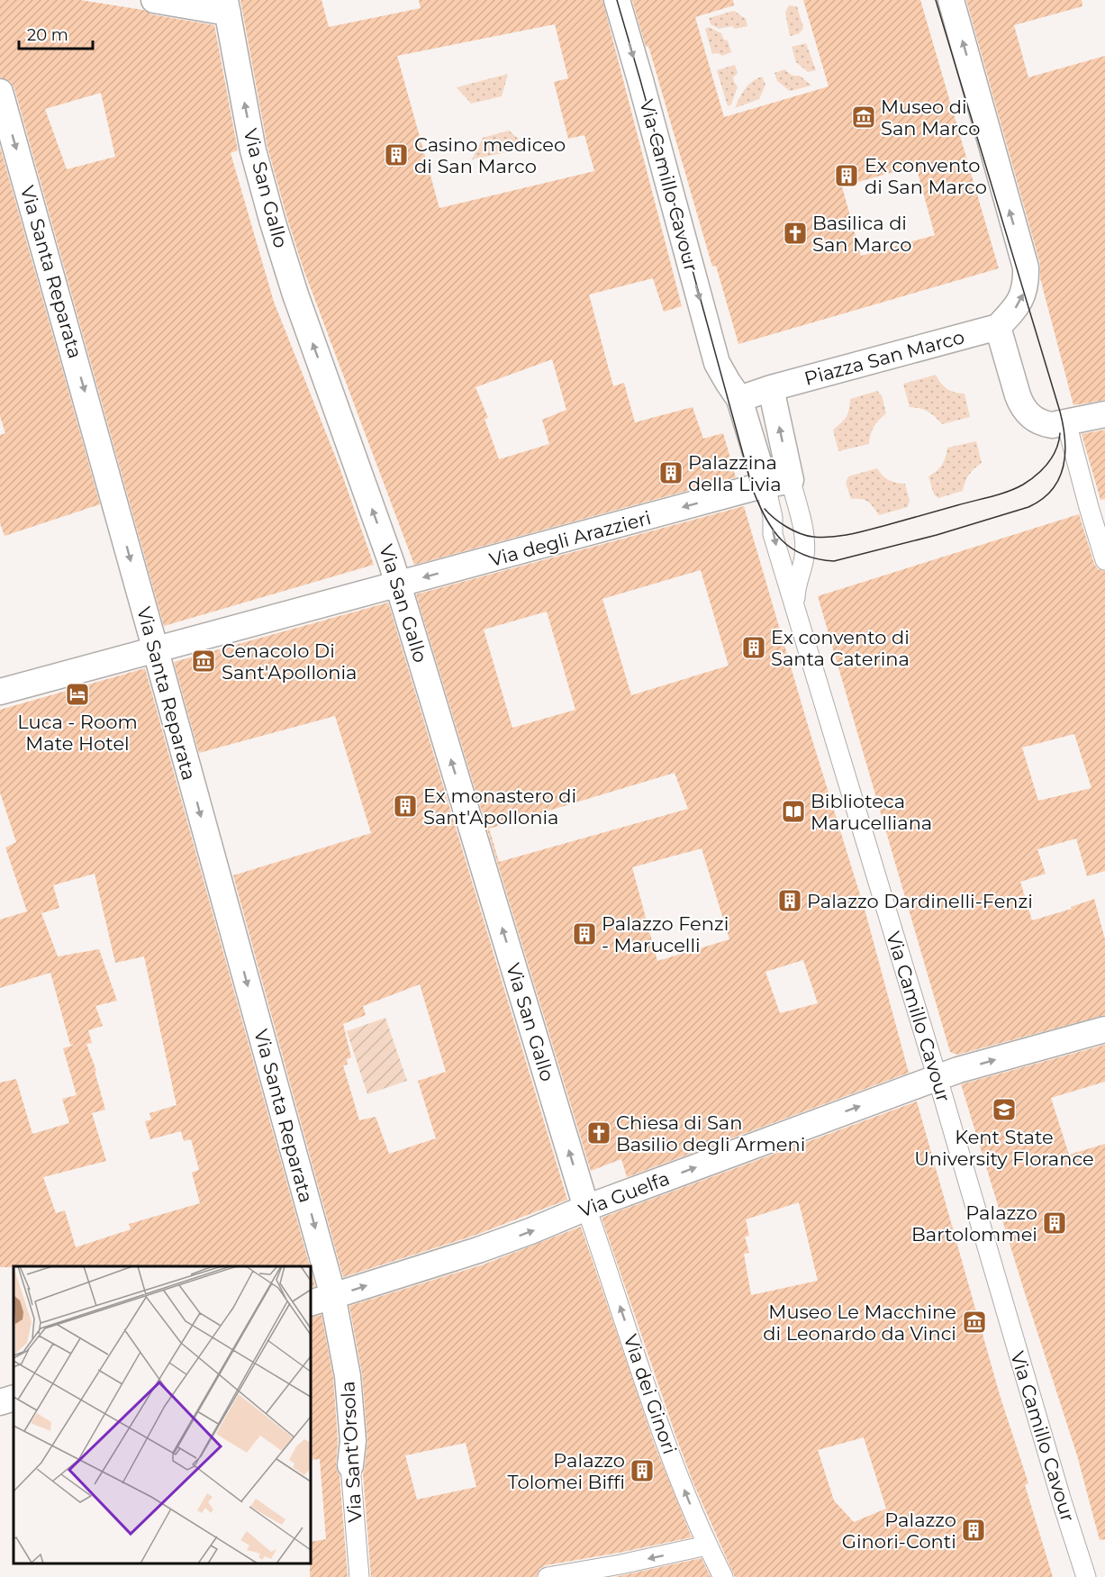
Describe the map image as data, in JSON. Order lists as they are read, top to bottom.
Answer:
{
  "streets": {
    "street": [
      "Via Camillo Cavour",
      "Via San Gallo",
      "Via Santa Reparata",
      "Piazza San Marco",
      "Via degli Arazzieri",
      "Via Guelfa",
      "Via dei Ginori",
      "Via Sant'Orsola"
    ]
  },
  "crossings": [
    ["Via Camillo Cavour", "Piazza San Marco"],
    ["Via Camillo Cavour", "Via Guelfa"],
    ["Via San Gallo", "Via degli Arazzieri"],
    ["Via San Gallo", "Via Guelfa"],
    ["Via San Gallo", "Via dei Ginori"],
    ["Via Santa Reparata", "Via degli Arazzieri"],
    ["Via Santa Reparata", "Via Guelfa"],
    ["Via Santa Reparata", "Via Sant'Orsola"],
    ["Via Guelfa", "Via dei Ginori"],
    ["Via Guelfa", "Via Sant'Orsola"]
  ],
  "one_way": [
    "Via San Gallo",
    "Via Santa Reparata",
    "Via degli Arazzieri",
    "Via Guelfa",
    "Via dei Ginori"
  ],
  "places": {
    "museum": ["Museo di San Marco", "Cenacolo Di Sant'Apollonia", "Museo Le Macchine di Leonardo da Vinci"],
    "building": [
      "Casino mediceo di San Marco",
      "Ex convento di San Marco",
      "Palazzina della Livia",
      "Ex convento di Santa Caterina",
      "Ex monastero di Sant'Apollonia",
      "Palazzo Dardinelli-Fenzi",
      "Palazzo Fenzi - Marucelli",
      "Palazzo Bartolommei",
      "Palazzo Tolomei Biffi",
      "Palazzo Ginori-Conti"
    ],
    "church": ["Basilica di San Marco", "Chiesa di San Basilio degli Armeni"],
    "hotel": ["Luca - Room Mate Hotel"],
    "library": ["Biblioteca Marucelliana"],
    "school or university": ["Kent State University Florance"]
  },
  "scale_bar": "20 m"
}
